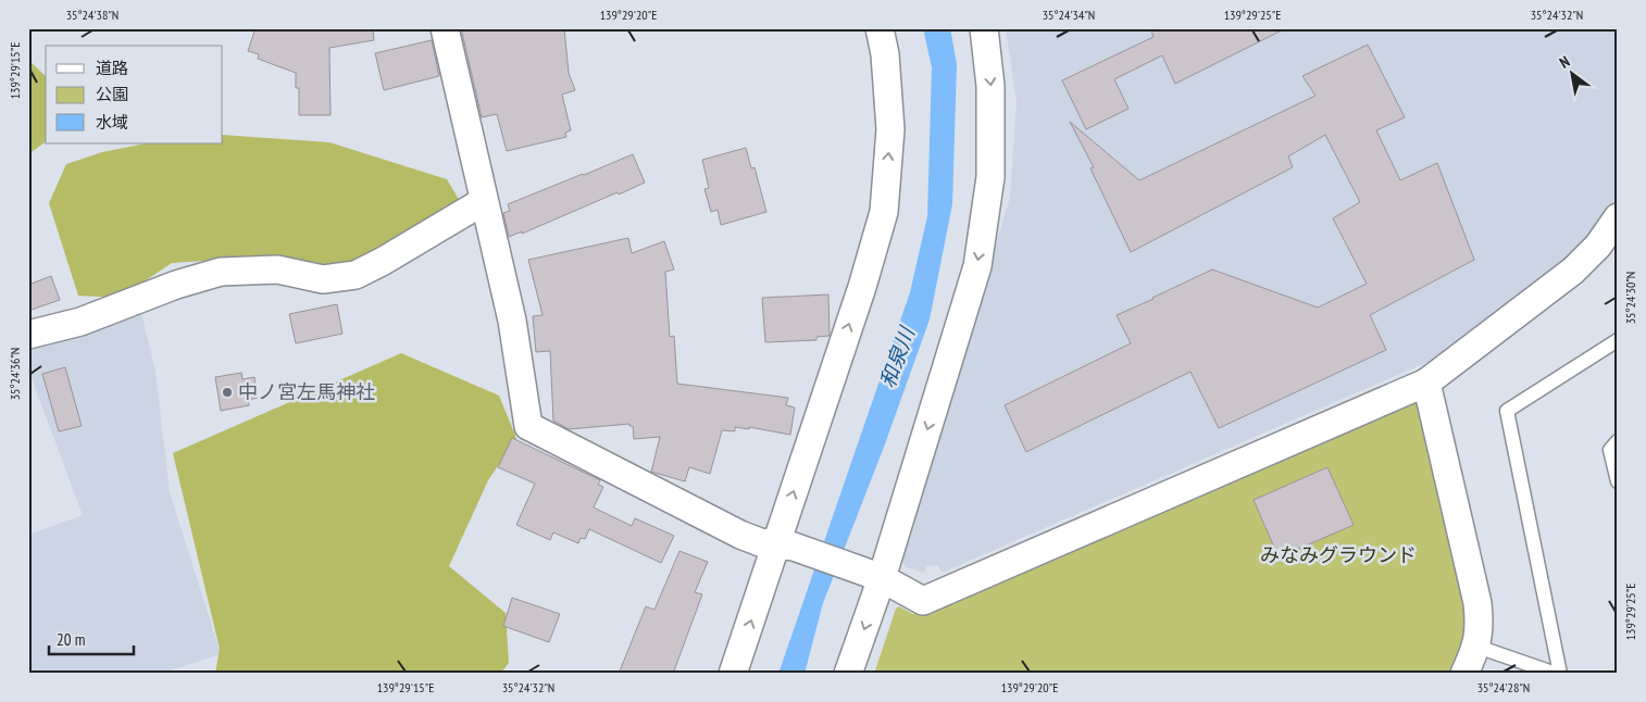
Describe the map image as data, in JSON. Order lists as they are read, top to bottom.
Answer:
{
  "water": ["和泉川"],
  "parks": ["みなみグラウンド"],
  "places": ["中ノ宮左馬神社"],
  "legend": ["道路", "公園", "水域"],
  "scale_bar": "20 m",
  "north": "top left",
  "coordinates": [
    "35°24'38\"N",
    "139°29'20\"E",
    "35°24'34\"N",
    "139°29'25\"E",
    "35°24'32\"N",
    "139°29'15\"E",
    "35°24'30\"N",
    "35°24'36\"N",
    "35°24'28\"N"
  ]
}
